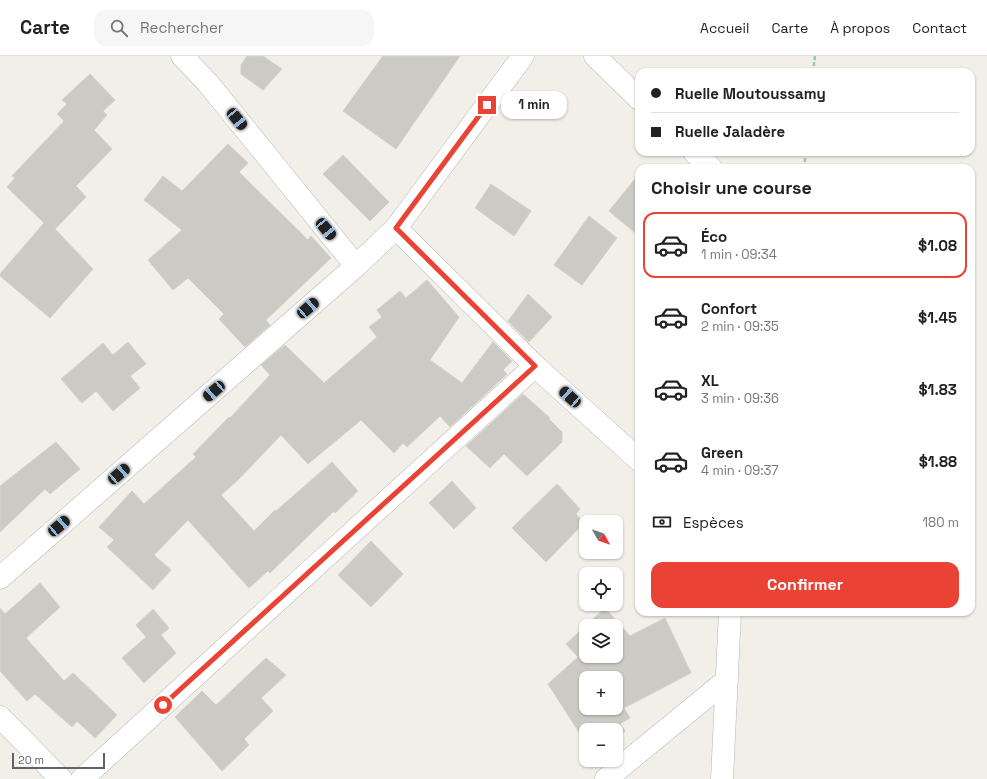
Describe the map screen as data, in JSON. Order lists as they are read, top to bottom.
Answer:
{
  "scale_bar": "20 m",
  "north": "bottom right",
  "page": {
    "header": "Carte",
    "search": "Rechercher",
    "nav": [
      "Accueil",
      "Carte",
      "À propos",
      "Contact"
    ],
    "banner": ["Ruelle Moutoussamy", "Ruelle Jaladère"],
    "bubble": "1 min",
    "heading": "Choisir une course",
    "list": [
      {
        "name": "Éco",
        "note": "1 min · 09:34",
        "value": "$1.08"
      },
      {
        "name": "Confort",
        "note": "2 min · 09:35",
        "value": "$1.45"
      },
      {
        "name": "XL",
        "note": "3 min · 09:36",
        "value": "$1.83"
      },
      {
        "name": "Green",
        "note": "4 min · 09:37",
        "value": "$1.88"
      }
    ],
    "pay": ["Espèces", "180 m"],
    "map_buttons": ["+", "−"],
    "buttons": "Confirmer",
    "scale": "20 m"
  }
}
